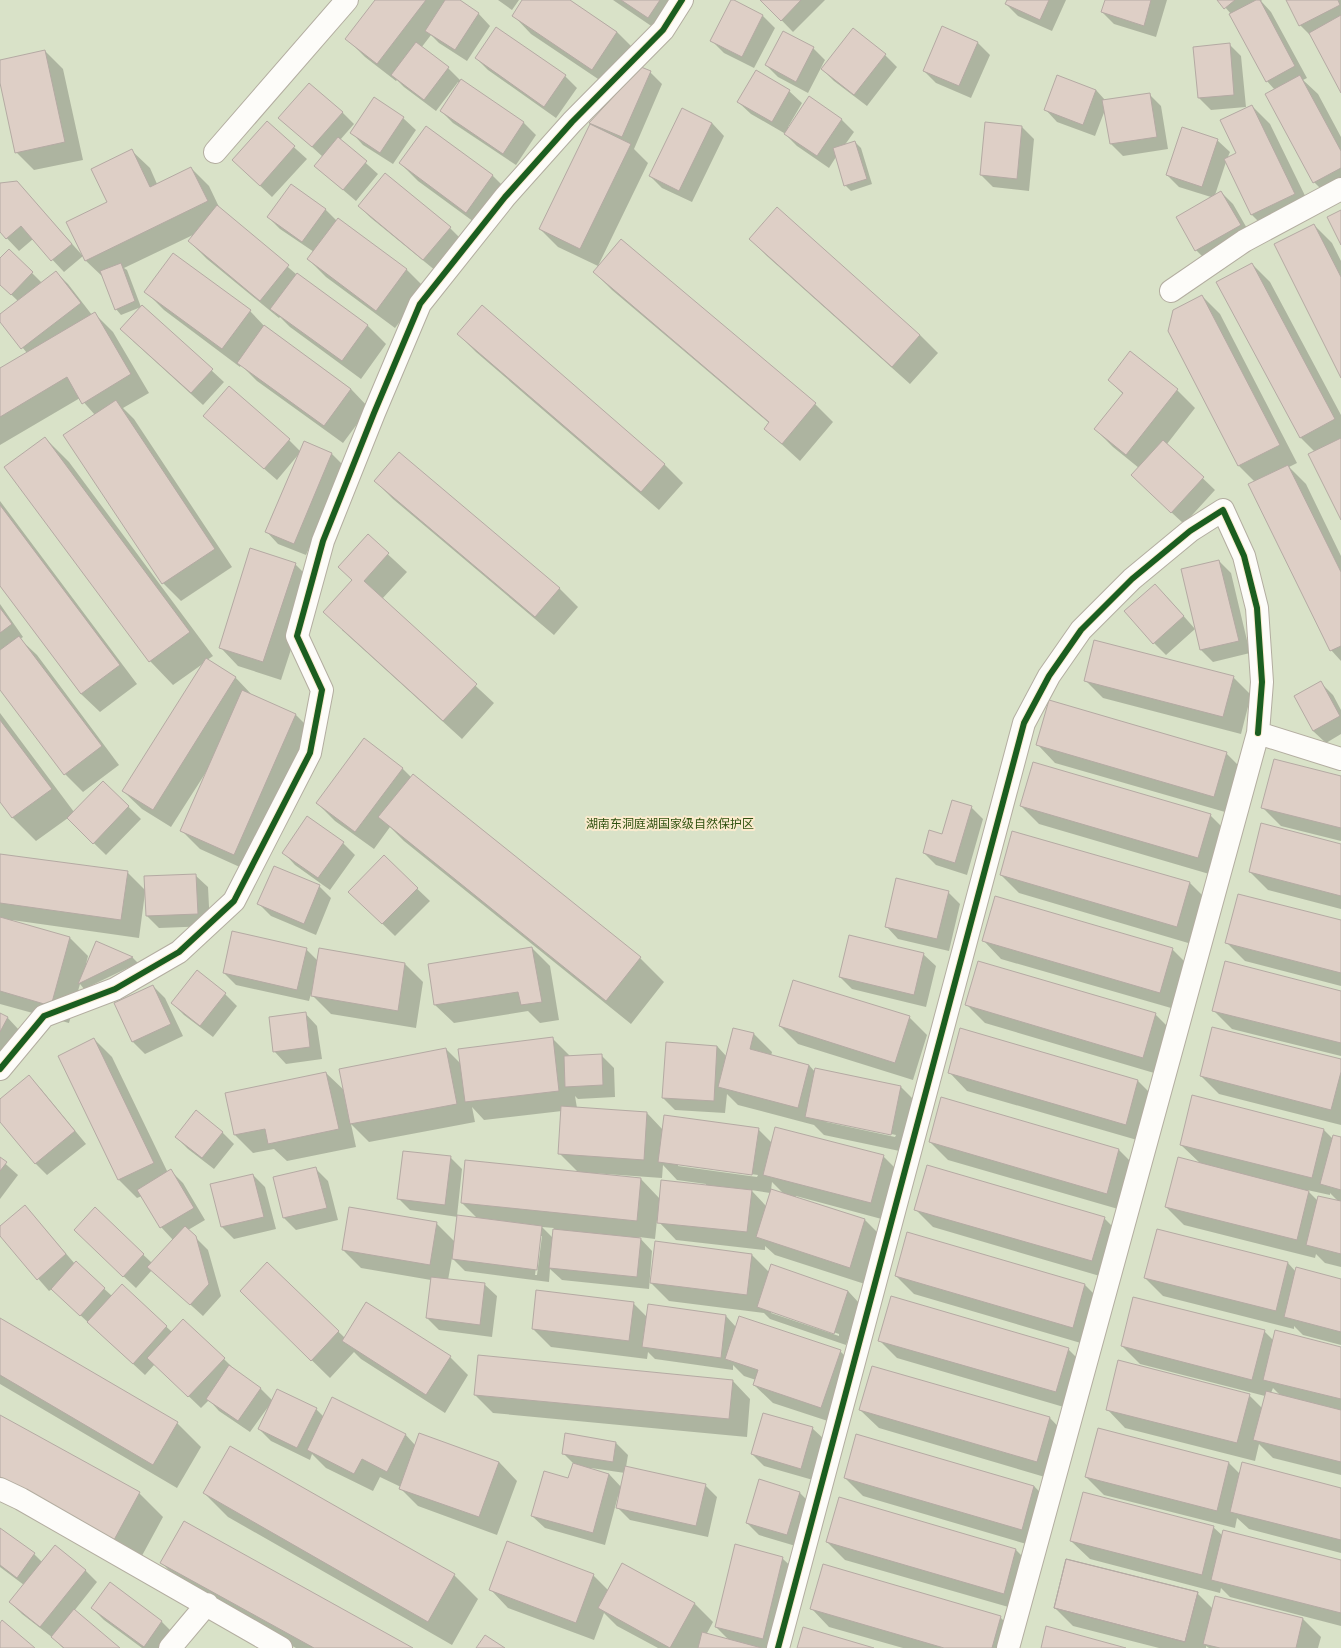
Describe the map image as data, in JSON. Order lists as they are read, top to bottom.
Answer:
{
  "parks": ["湖南东洞庭湖国家级自然保护区"]
}
